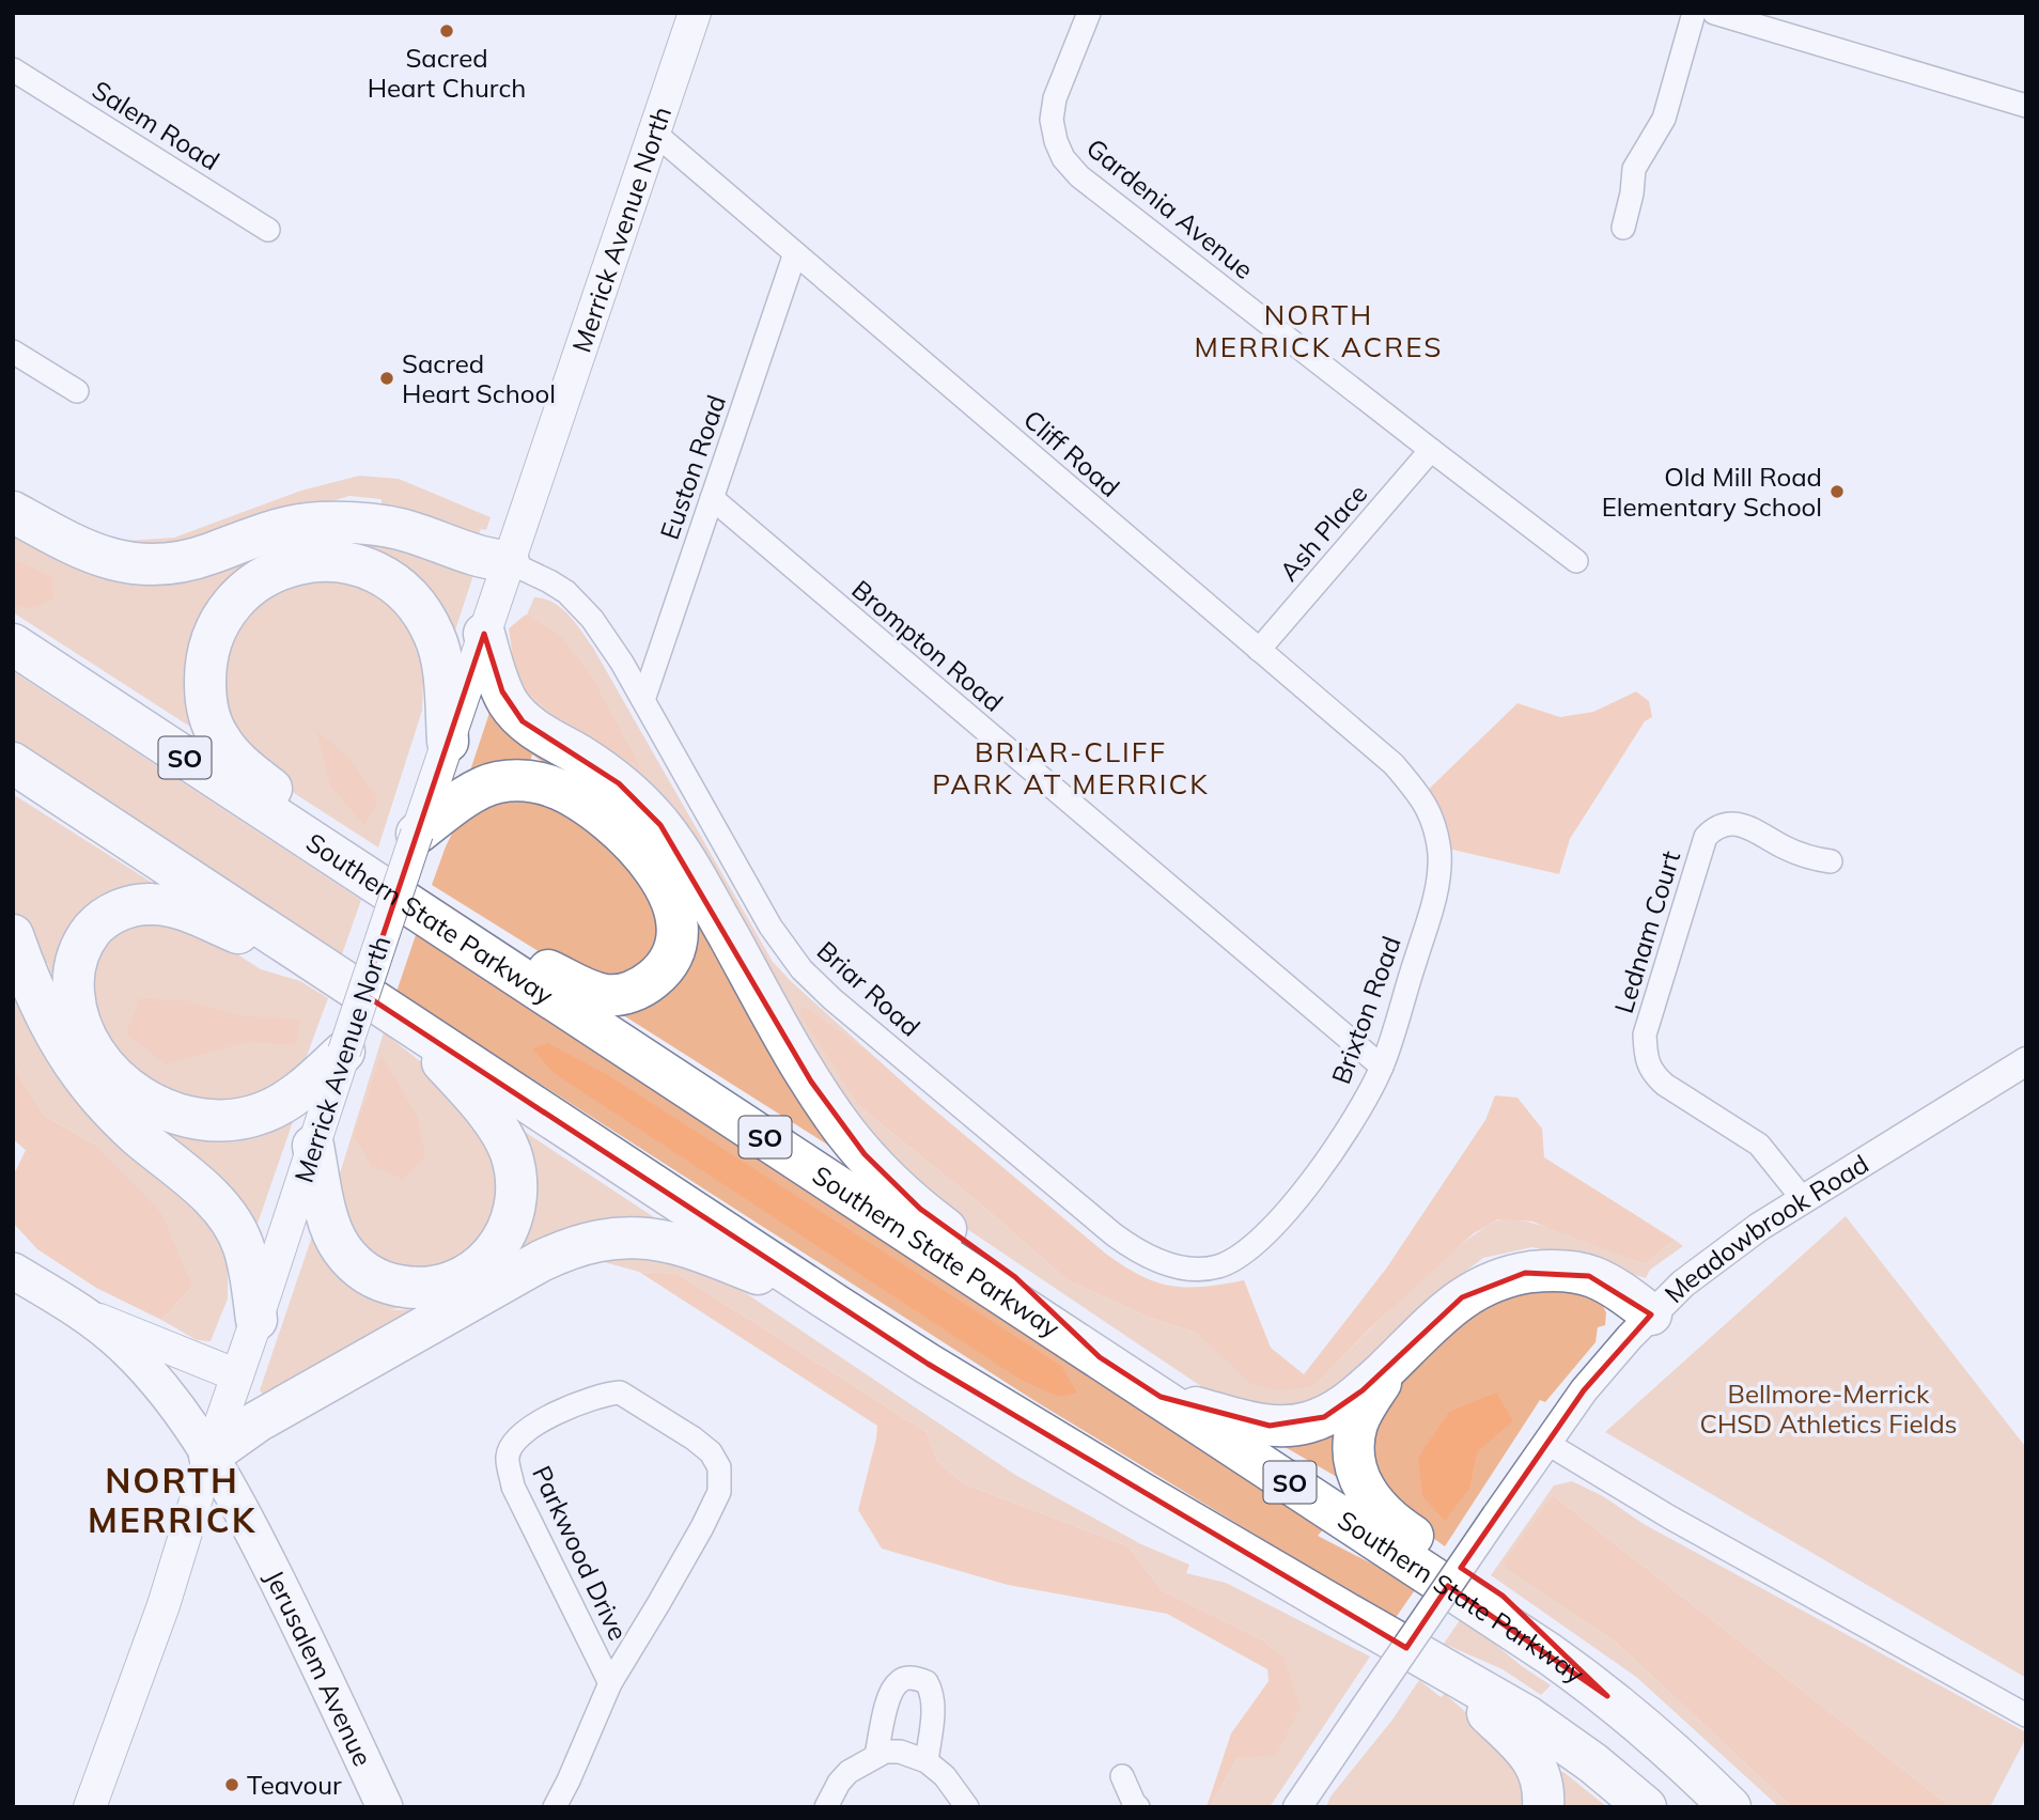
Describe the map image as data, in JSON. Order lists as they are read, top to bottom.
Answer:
{
  "streets": {
    "highway": ["SO", "Southern State Parkway"],
    "main road": ["Merrick Avenue North", "Jerusalem Avenue"],
    "street": [
      "Salem Road",
      "Gardenia Avenue",
      "Cliff Road",
      "Euston Road",
      "Ash Place",
      "Brompton Road",
      "Lednam Court",
      "Briar Road",
      "Brixton Road",
      "Meadowbrook Road",
      "Parkwood Drive"
    ]
  },
  "crossings": [
    ["Gardenia Avenue", "Ash Place"],
    ["Merrick Avenue North", "Cliff Road"],
    ["Merrick Avenue North", "Briar Road"],
    ["Merrick Avenue North", "Jerusalem Avenue"],
    ["Cliff Road", "Euston Road"],
    ["Cliff Road", "Ash Place"],
    ["Cliff Road", "Brixton Road"],
    ["Euston Road", "Brompton Road"],
    ["Euston Road", "Briar Road"],
    ["Brompton Road", "Brixton Road"],
    ["Lednam Court", "Meadowbrook Road"],
    ["Briar Road", "Brixton Road"]
  ],
  "districts": ["NORTH MERRICK ACRES", "BRIAR-CLIFF PARK AT MERRICK", "NORTH MERRICK"],
  "parks": ["Bellmore-Merrick CHSD Athletics Fields"],
  "places": [
    "Sacred Heart Church",
    "Sacred Heart School",
    "Old Mill Road Elementary School",
    "Teavour"
  ]
}
